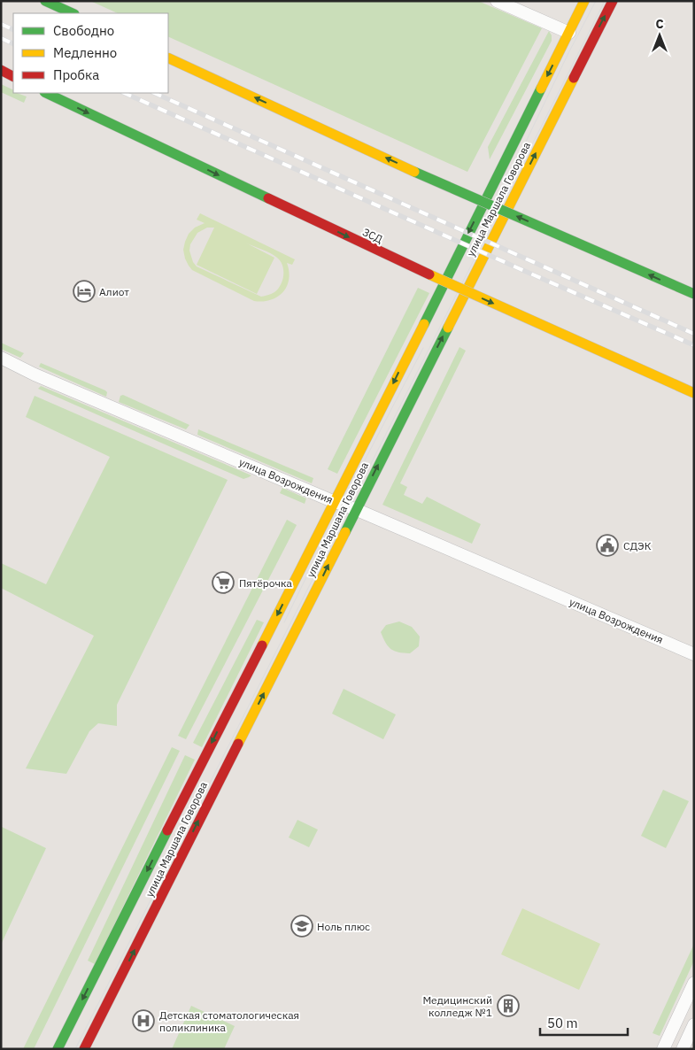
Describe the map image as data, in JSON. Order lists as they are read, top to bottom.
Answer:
{
  "streets": {
    "main road": ["улица Маршала Говорова", "ЗСД"],
    "street": ["улица Возрождения"]
  },
  "crossings": [
    ["улица Маршала Говорова", "улица Возрождения"]
  ],
  "places": {
    "hotel": ["Алиот"],
    "public building": ["СДЭК"],
    "supermarket": ["Пятёрочка"],
    "school or university": ["Ноль плюс"],
    "building": ["Медицинский колледж №1"],
    "hospital": ["Детская стоматологическая поликлиника"]
  },
  "legend": ["Свободно", "Медленно", "Пробка"],
  "scale_bar": "50 m",
  "north": "top"
}
